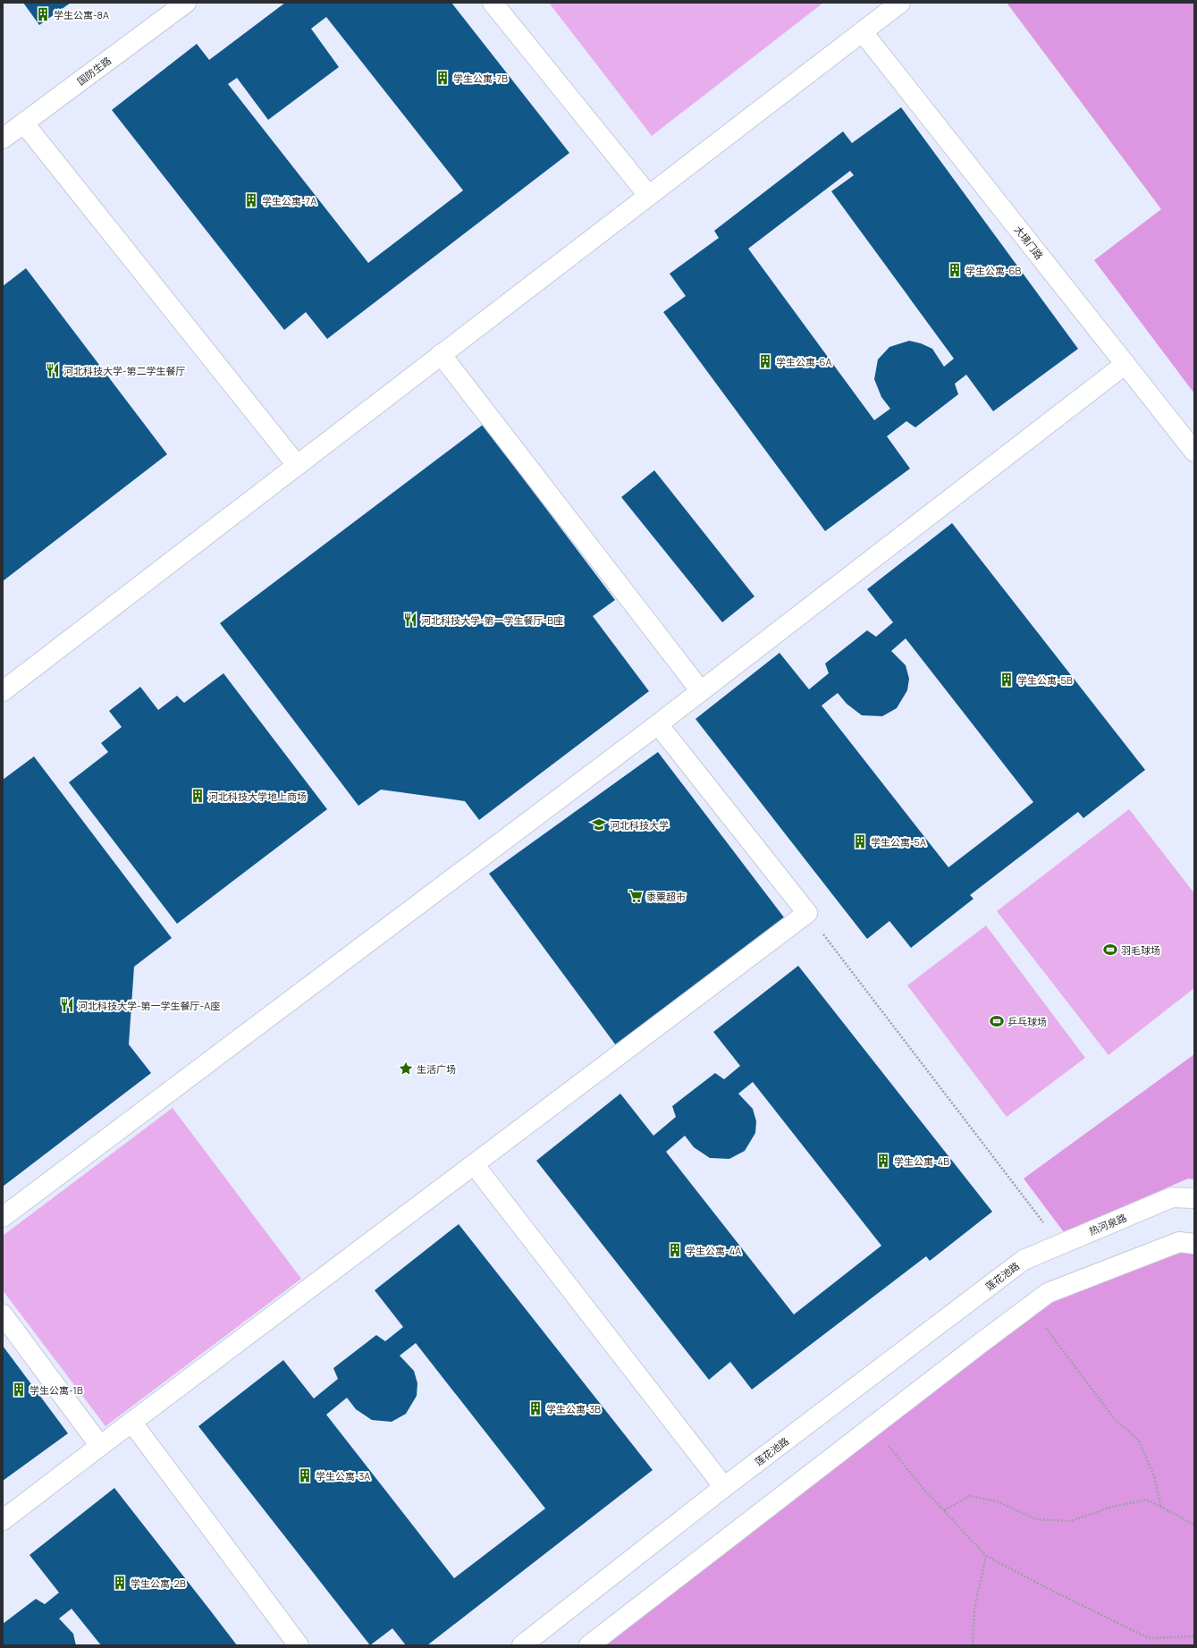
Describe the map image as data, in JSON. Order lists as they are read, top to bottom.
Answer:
{
  "streets": {
    "lane": [
      "国防生路",
      "大境门路",
      "热河泉路",
      "莲花池路"
    ]
  },
  "crossings": [
    ["热河泉路", "莲花池路"]
  ],
  "places": {
    "building": [
      "学生公寓-8A",
      "学生公寓-7B",
      "学生公寓-7A",
      "学生公寓-6B",
      "学生公寓-6A",
      "学生公寓-5B",
      "河北科技大学地上商场",
      "学生公寓-5A",
      "学生公寓-4B",
      "学生公寓-4A",
      "学生公寓-1B",
      "学生公寓-3B",
      "学生公寓-3A",
      "学生公寓-2B"
    ],
    "restaurant": ["河北科技大学-第二学生餐厅", "河北科技大学-第一学生餐厅-B座", "河北科技大学-第一学生餐厅-A座"],
    "school or university": ["河北科技大学"],
    "supermarket": ["黍粟超市"],
    "sports": ["羽毛球场", "乒乓球场"],
    "place": ["生活广场"]
  }
}
